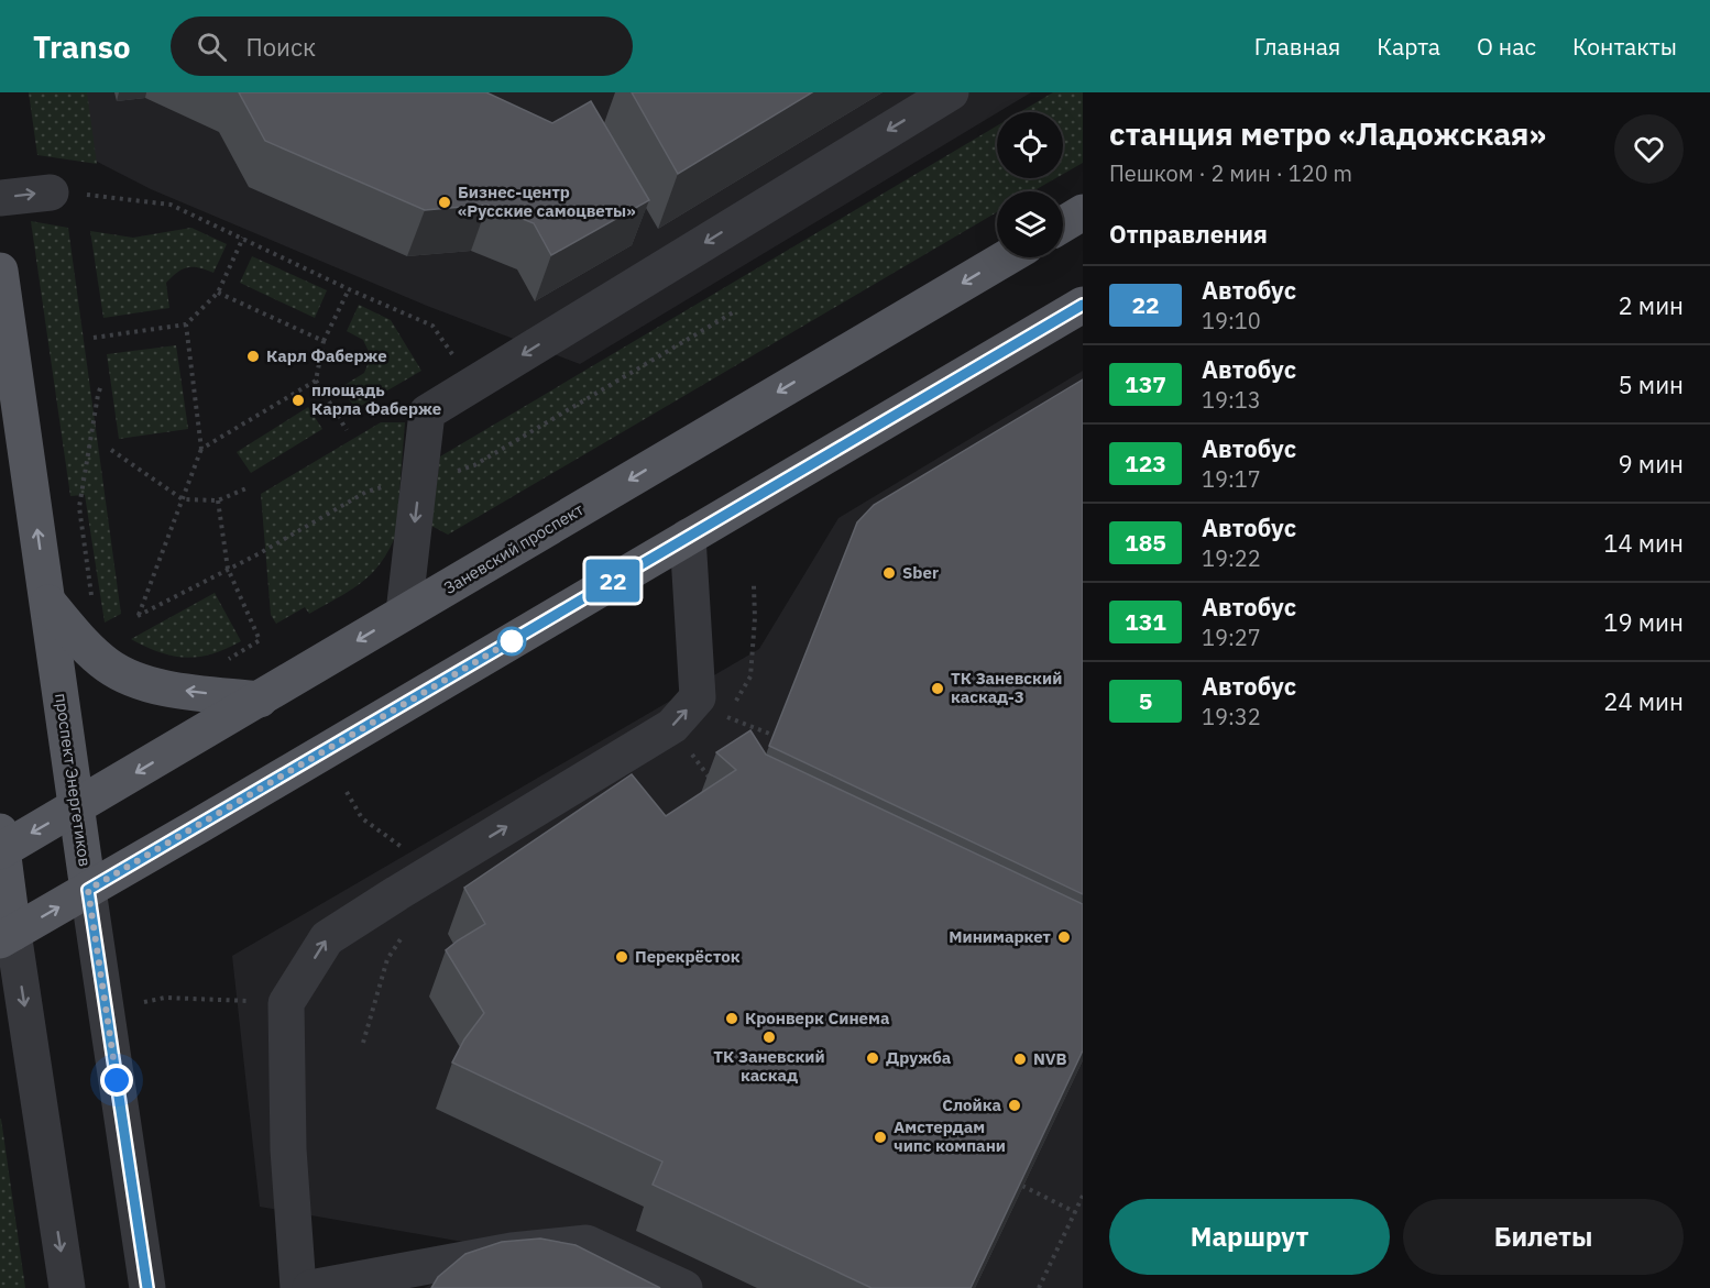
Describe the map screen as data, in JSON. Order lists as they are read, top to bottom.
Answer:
{
  "streets": {
    "main road": ["Заневский проспект", "проспект Энергетиков"]
  },
  "crossings": [
    ["Заневский проспект", "проспект Энергетиков"]
  ],
  "places": [
    "Бизнес-центр «Русские самоцветы»",
    "Карл Фаберже",
    "площадь Карла Фаберже",
    "Sber",
    "ТК Заневский каскад-3",
    "Минимаркет",
    "Перекрёсток",
    "Кронверк Синема",
    "ТК Заневский каскад",
    "Дружба",
    "NVB",
    "Слойка",
    "Амстердам чипс компани"
  ],
  "lines": ["bus line 22"],
  "page": {
    "header": "Transo",
    "search": "Поиск",
    "nav": [
      "Главная",
      "Карта",
      "О нас",
      "Контакты"
    ],
    "on_map": "22",
    "heading": [
      ["станция метро «Ладожская»", "Пешком · 2 мин · 120 m"],
      "Отправления"
    ],
    "list": [
      {
        "mark": "22",
        "name": "Автобус",
        "note": "19:10",
        "value": "2 мин"
      },
      {
        "mark": "137",
        "name": "Автобус",
        "note": "19:13",
        "value": "5 мин"
      },
      {
        "mark": "123",
        "name": "Автобус",
        "note": "19:17",
        "value": "9 мин"
      },
      {
        "mark": "185",
        "name": "Автобус",
        "note": "19:22",
        "value": "14 мин"
      },
      {
        "mark": "131",
        "name": "Автобус",
        "note": "19:27",
        "value": "19 мин"
      },
      {
        "mark": "5",
        "name": "Автобус",
        "note": "19:32",
        "value": "24 мин"
      }
    ],
    "buttons": ["Маршрут", "Билеты"]
  }
}
